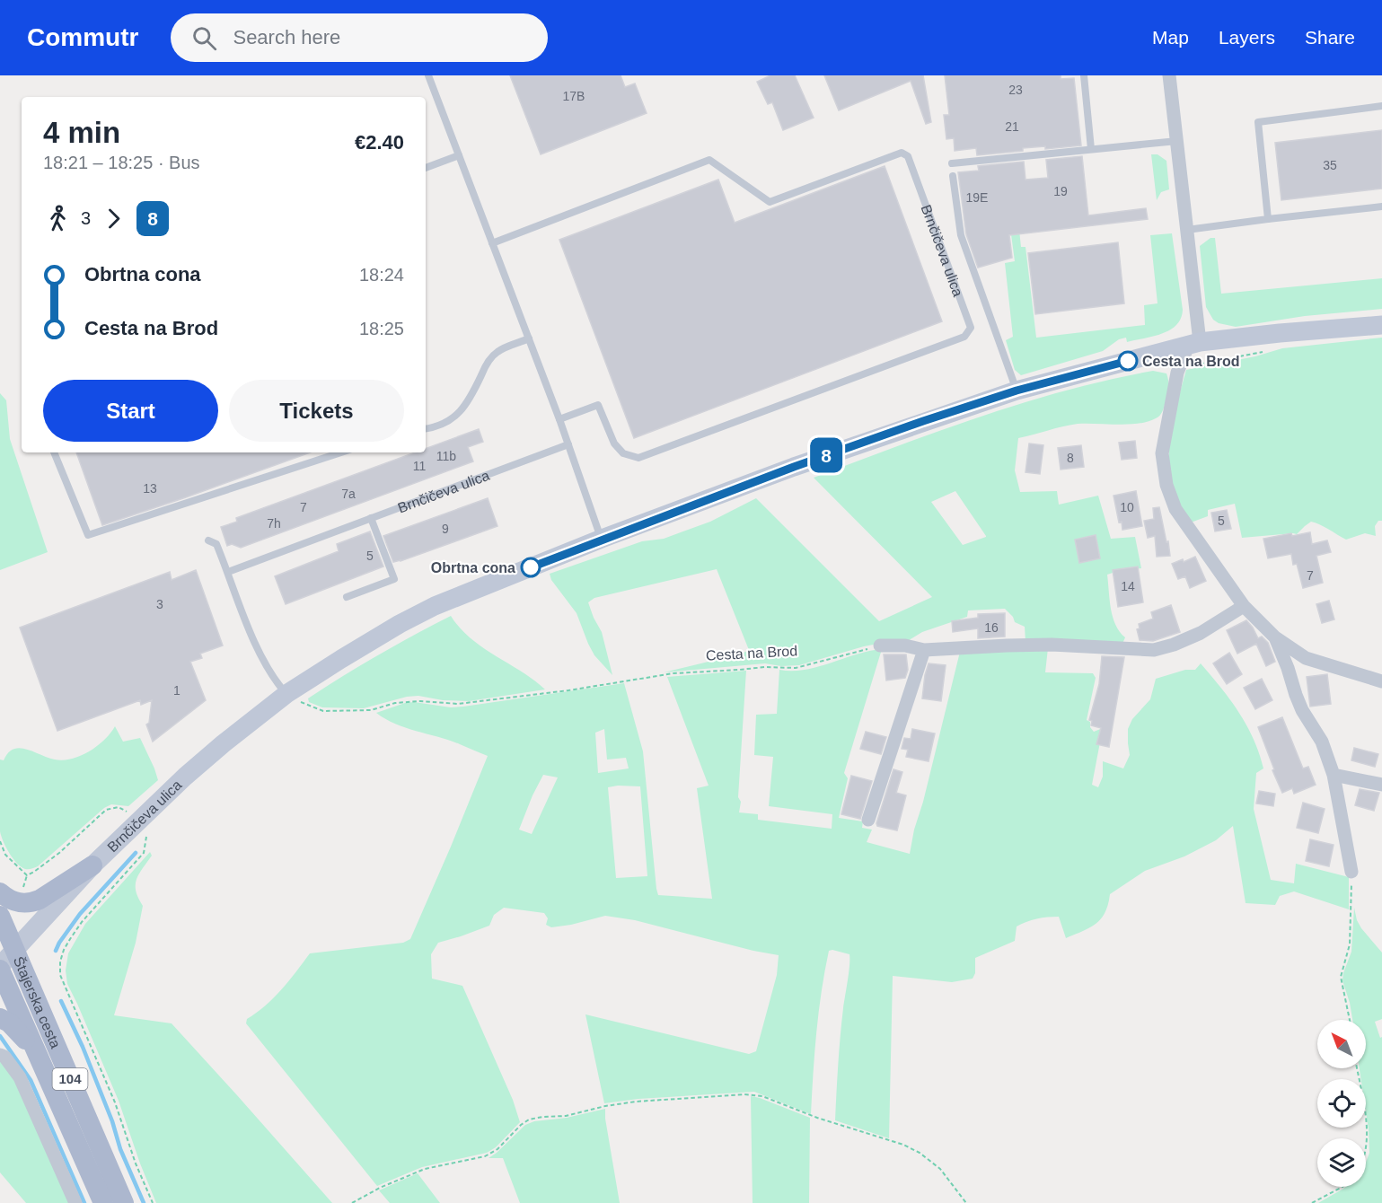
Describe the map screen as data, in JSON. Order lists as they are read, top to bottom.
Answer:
{
  "streets": {
    "main road": ["Štajerska cesta", "104"],
    "street": ["Brnčičeva ulica"],
    "path": ["Cesta na Brod"]
  },
  "crossings": [
    ["Brnčičeva ulica", "Cesta na Brod"],
    ["Brnčičeva ulica", "Štajerska cesta"]
  ],
  "places": ["Cesta na Brod", "Obrtna cona"],
  "lines": ["bus line 8"],
  "house_numbers": [
    "23",
    "17B",
    "21",
    "35",
    "19",
    "19E",
    "11b",
    "8",
    "11",
    "13",
    "7a",
    "7",
    "10",
    "5",
    "7h",
    "9",
    "5",
    "7",
    "14",
    "3",
    "16",
    "1"
  ],
  "north": "top left",
  "page": {
    "header": "Commutr",
    "search": "Search here",
    "nav": ["Map", "Layers", "Share"],
    "on_map": "8",
    "heading": ["4 min", "18:21 – 18:25 · Bus", "€2.40"],
    "legs": ["3", "8"],
    "list": [
      {
        "name": "Obrtna cona",
        "value": "18:24"
      },
      {
        "name": "Cesta na Brod",
        "value": "18:25"
      }
    ],
    "buttons": ["Start", "Tickets"]
  }
}
